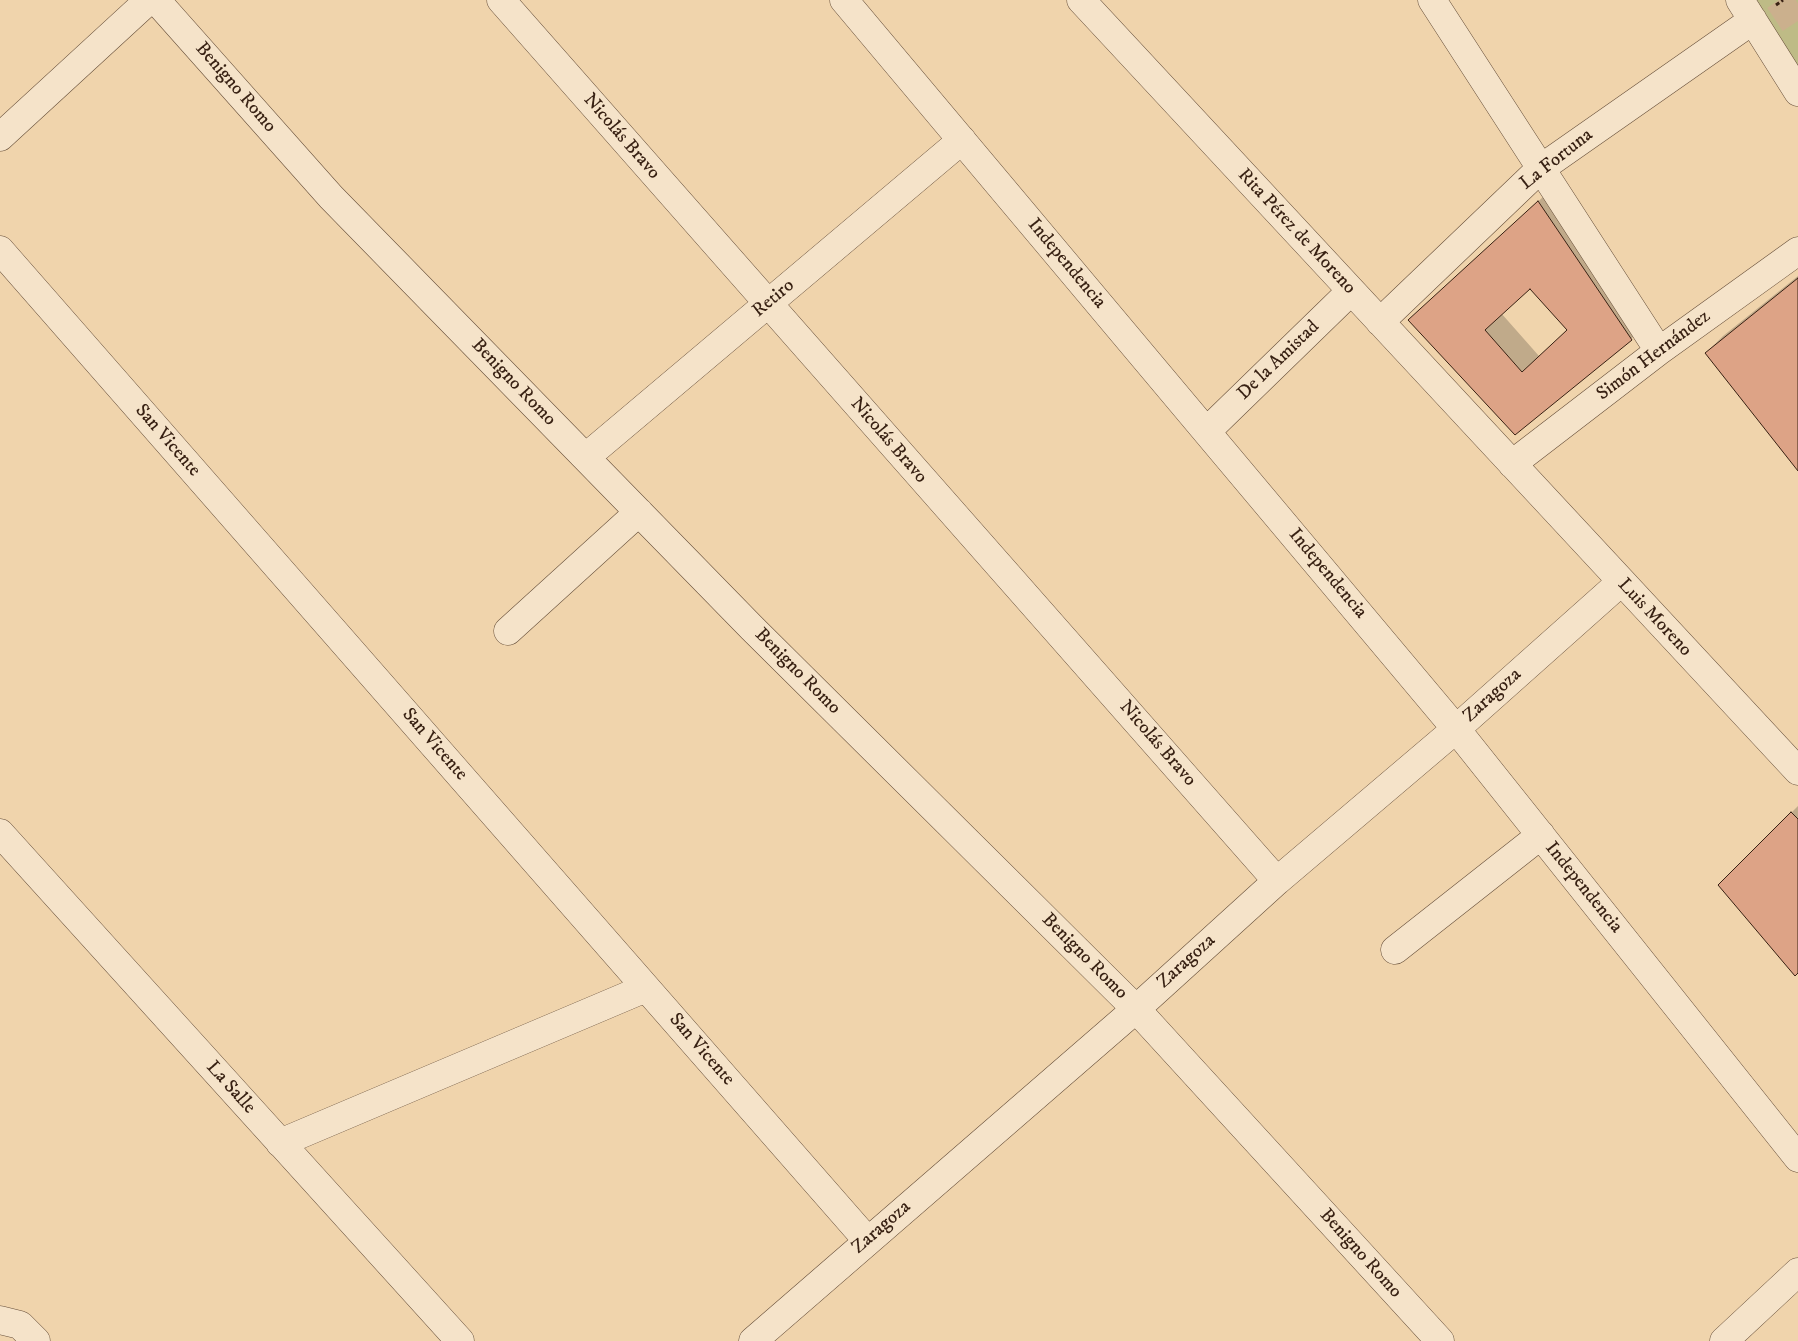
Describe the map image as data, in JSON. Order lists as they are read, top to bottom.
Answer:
{
  "streets": {
    "street": [
      "Benigno Romo",
      "Nicolás Bravo",
      "La Fortuna",
      "Rita Pérez de Moreno",
      "Independencia",
      "Retiro",
      "Simón Hernández",
      "De la Amistad",
      "San Vicente",
      "Luis Moreno",
      "Zaragoza",
      "La Salle"
    ]
  },
  "crossings": [
    ["Benigno Romo", "Retiro"],
    ["Benigno Romo", "Zaragoza"],
    ["Nicolás Bravo", "Retiro"],
    ["Nicolás Bravo", "Zaragoza"],
    ["La Fortuna", "Rita Pérez de Moreno"],
    ["Rita Pérez de Moreno", "Simón Hernández"],
    ["Rita Pérez de Moreno", "De la Amistad"],
    ["Rita Pérez de Moreno", "Luis Moreno"],
    ["Independencia", "Retiro"],
    ["Independencia", "De la Amistad"],
    ["Independencia", "Zaragoza"],
    ["Simón Hernández", "Luis Moreno"],
    ["San Vicente", "Zaragoza"],
    ["Luis Moreno", "Zaragoza"]
  ]
}
